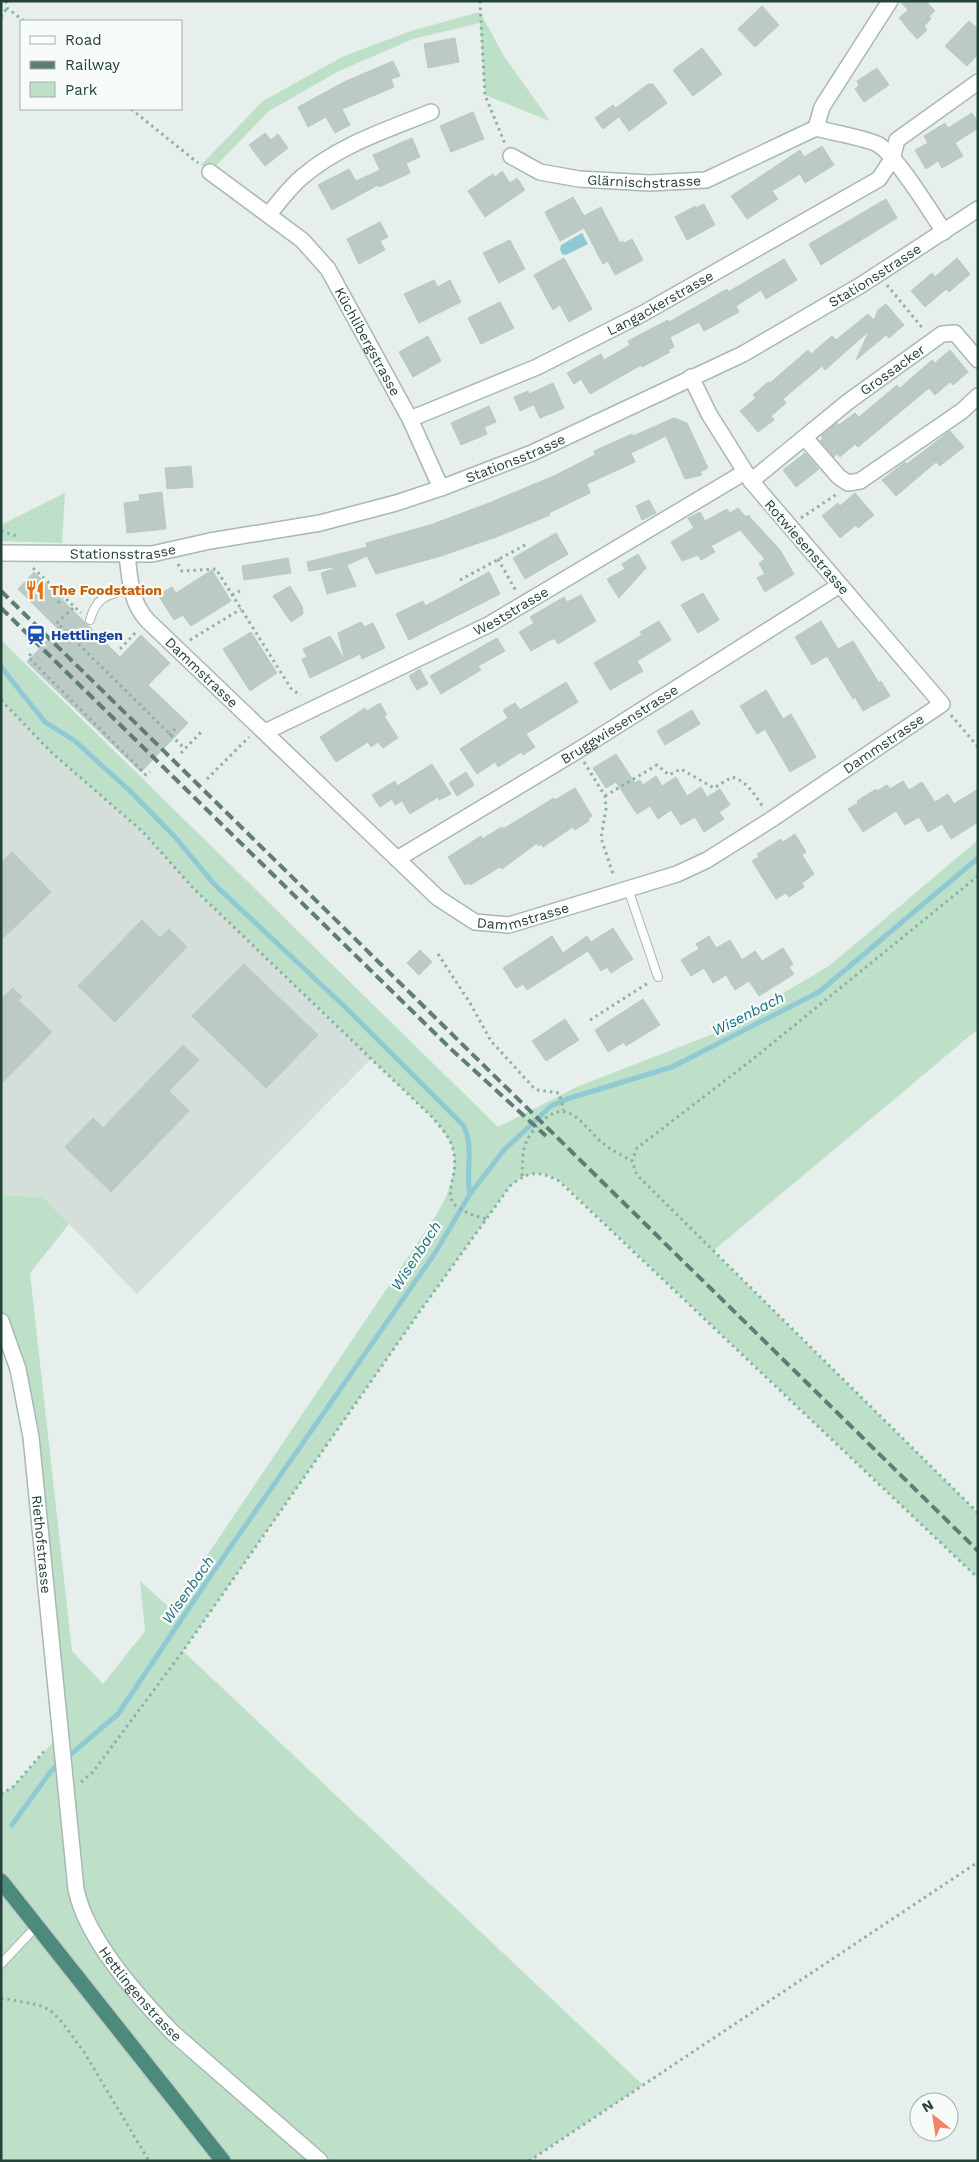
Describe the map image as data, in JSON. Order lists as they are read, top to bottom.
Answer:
{
  "streets": {
    "street": [
      "Glärnischstrasse",
      "Stationsstrasse",
      "Langackerstrasse",
      "Küchlibergstrasse",
      "Grossacker",
      "Rotwiesenstrasse",
      "Weststrasse",
      "Dammstrasse",
      "Bruggwiesenstrasse",
      "Riethofstrasse",
      "Hettlingenstrasse"
    ]
  },
  "crossings": [
    ["Stationsstrasse", "Küchlibergstrasse"],
    ["Stationsstrasse", "Rotwiesenstrasse"],
    ["Stationsstrasse", "Dammstrasse"],
    ["Langackerstrasse", "Küchlibergstrasse"],
    ["Grossacker", "Rotwiesenstrasse"],
    ["Grossacker", "Weststrasse"],
    ["Rotwiesenstrasse", "Weststrasse"],
    ["Rotwiesenstrasse", "Dammstrasse"],
    ["Rotwiesenstrasse", "Bruggwiesenstrasse"],
    ["Weststrasse", "Dammstrasse"],
    ["Dammstrasse", "Bruggwiesenstrasse"],
    ["Riethofstrasse", "Hettlingenstrasse"]
  ],
  "water": ["Wisenbach"],
  "places": {
    "restaurant": ["The Foodstation"],
    "station": ["Hettlingen"]
  },
  "legend": ["Road", "Railway", "Park"],
  "north": "top left"
}
